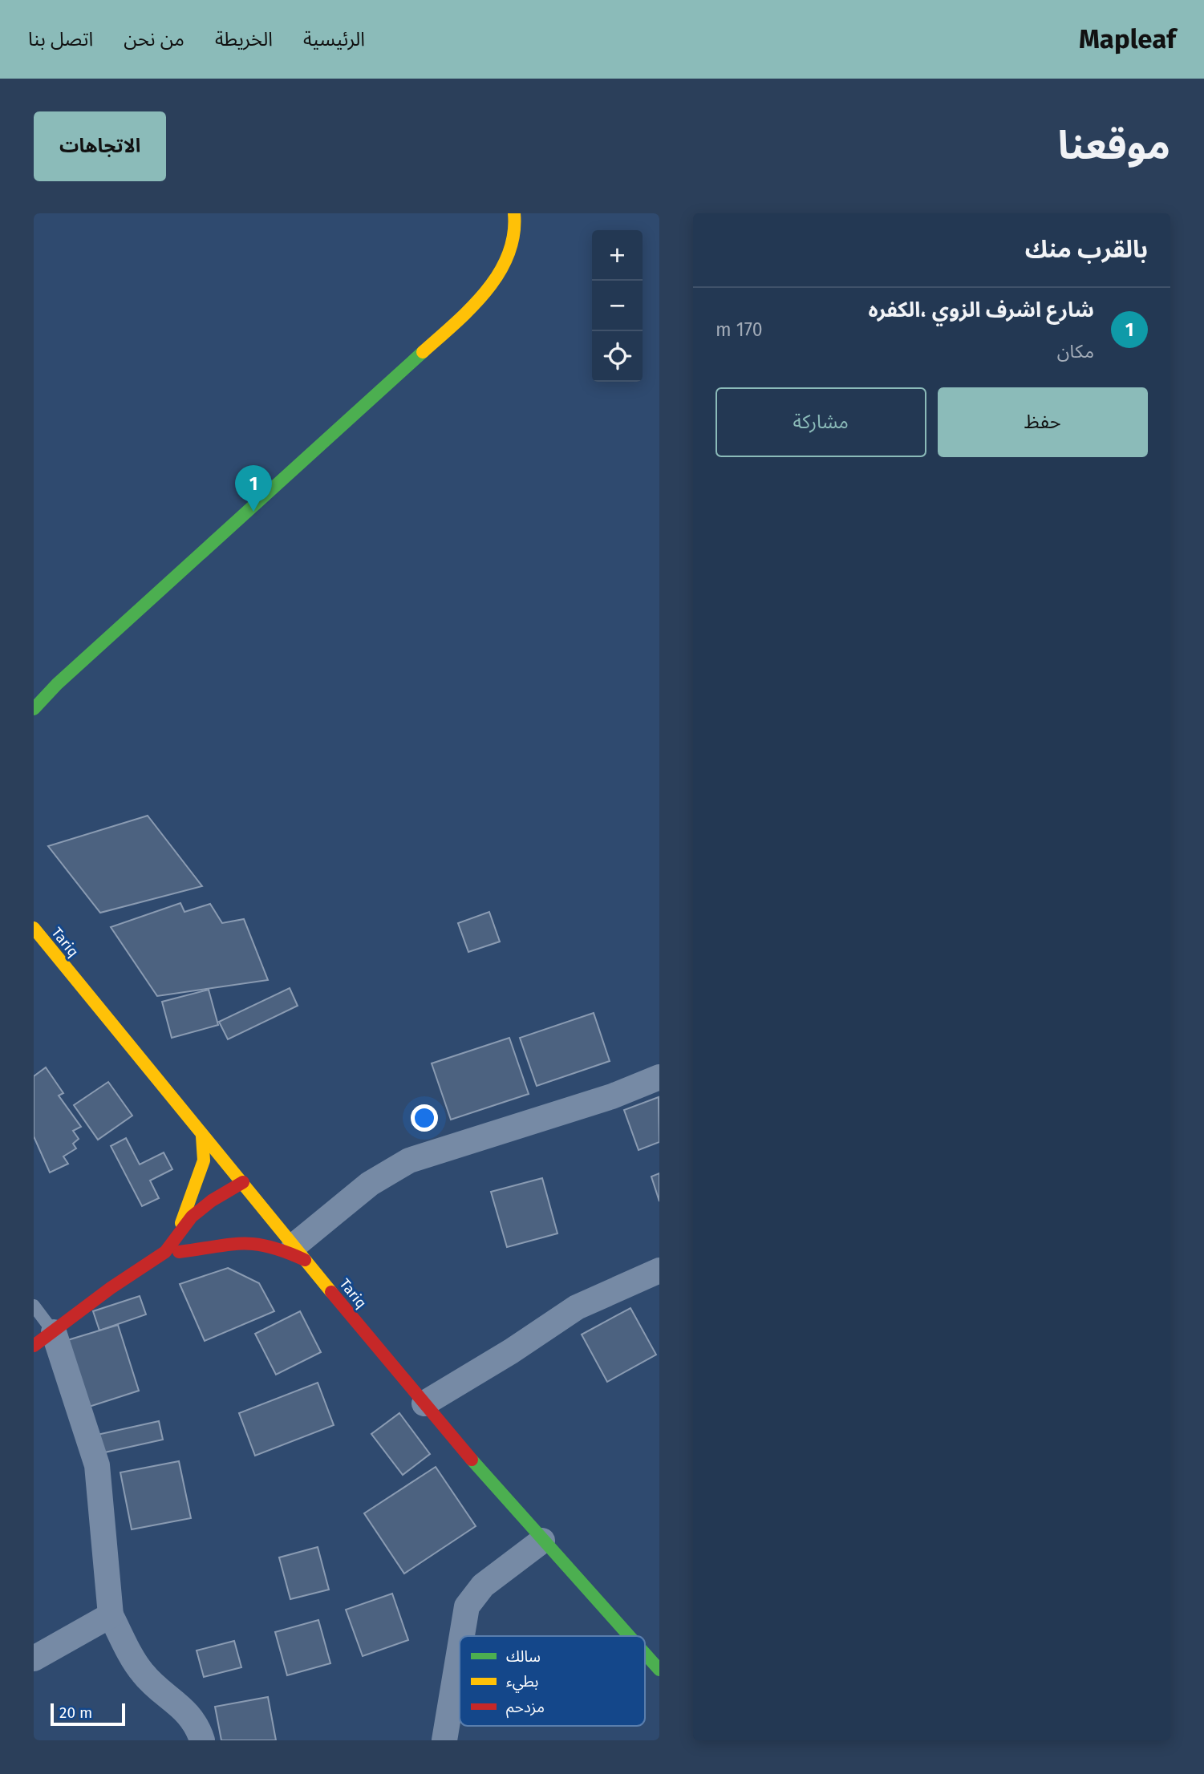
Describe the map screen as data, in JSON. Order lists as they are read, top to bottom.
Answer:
{
  "streets": {
    "street": ["Tariq"]
  },
  "legend": ["سالك", "بطيء", "مزدحم"],
  "scale_bar": "20 m",
  "page": {
    "header": "Mapleaf",
    "nav": [
      "الرئيسية",
      "الخريطة",
      "من نحن",
      "اتصل بنا"
    ],
    "title": "موقعنا",
    "buttons": [
      "الاتجاهات",
      ["حفظ", "مشاركة"]
    ],
    "heading": "بالقرب منك",
    "map_buttons": ["+", "−"],
    "list": [
      {
        "mark": "1",
        "name": "شارع اشرف الزوي ،الكفره",
        "note": "مكان",
        "value": "170 m"
      }
    ],
    "pins": "1",
    "scale": "20 m"
  }
}
